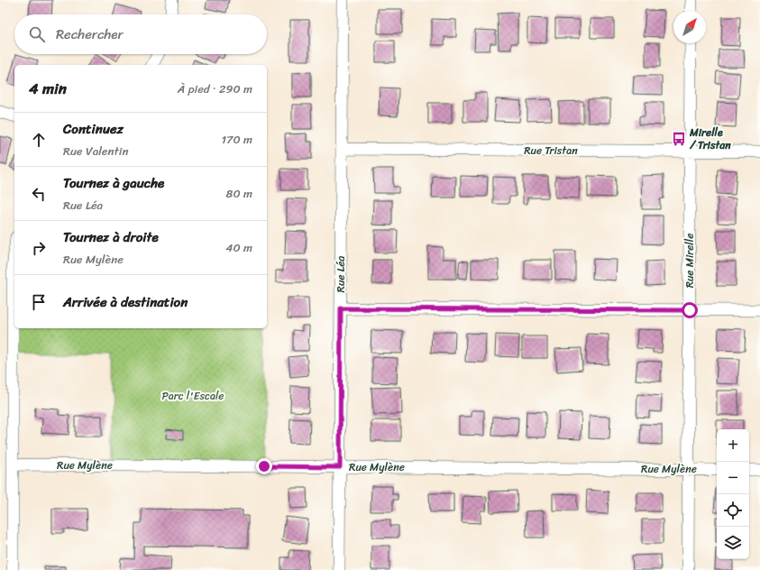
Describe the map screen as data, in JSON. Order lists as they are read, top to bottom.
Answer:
{
  "streets": {
    "street": [
      "Rue Tristan",
      "Rue Mirelle",
      "Rue Léa",
      "Rue Mylène"
    ]
  },
  "crossings": [
    ["Rue Tristan", "Rue Mirelle"],
    ["Rue Tristan", "Rue Léa"],
    ["Rue Mirelle", "Rue Mylène"],
    ["Rue Léa", "Rue Mylène"]
  ],
  "parks": ["Parc l'Escale"],
  "places": {
    "bus stop": ["Mirelle / Tristan"]
  },
  "north": "top right",
  "page": {
    "search": "Rechercher",
    "heading": ["4 min", "À pied · 290 m"],
    "list": [
      ["Continuez", "Rue Valentin", "170 m"],
      ["Tournez à gauche", "Rue Léa", "80 m"],
      ["Tournez à droite", "Rue Mylène", "40 m"],
      "Arrivée à destination"
    ],
    "map_buttons": ["+", "−"]
  }
}
